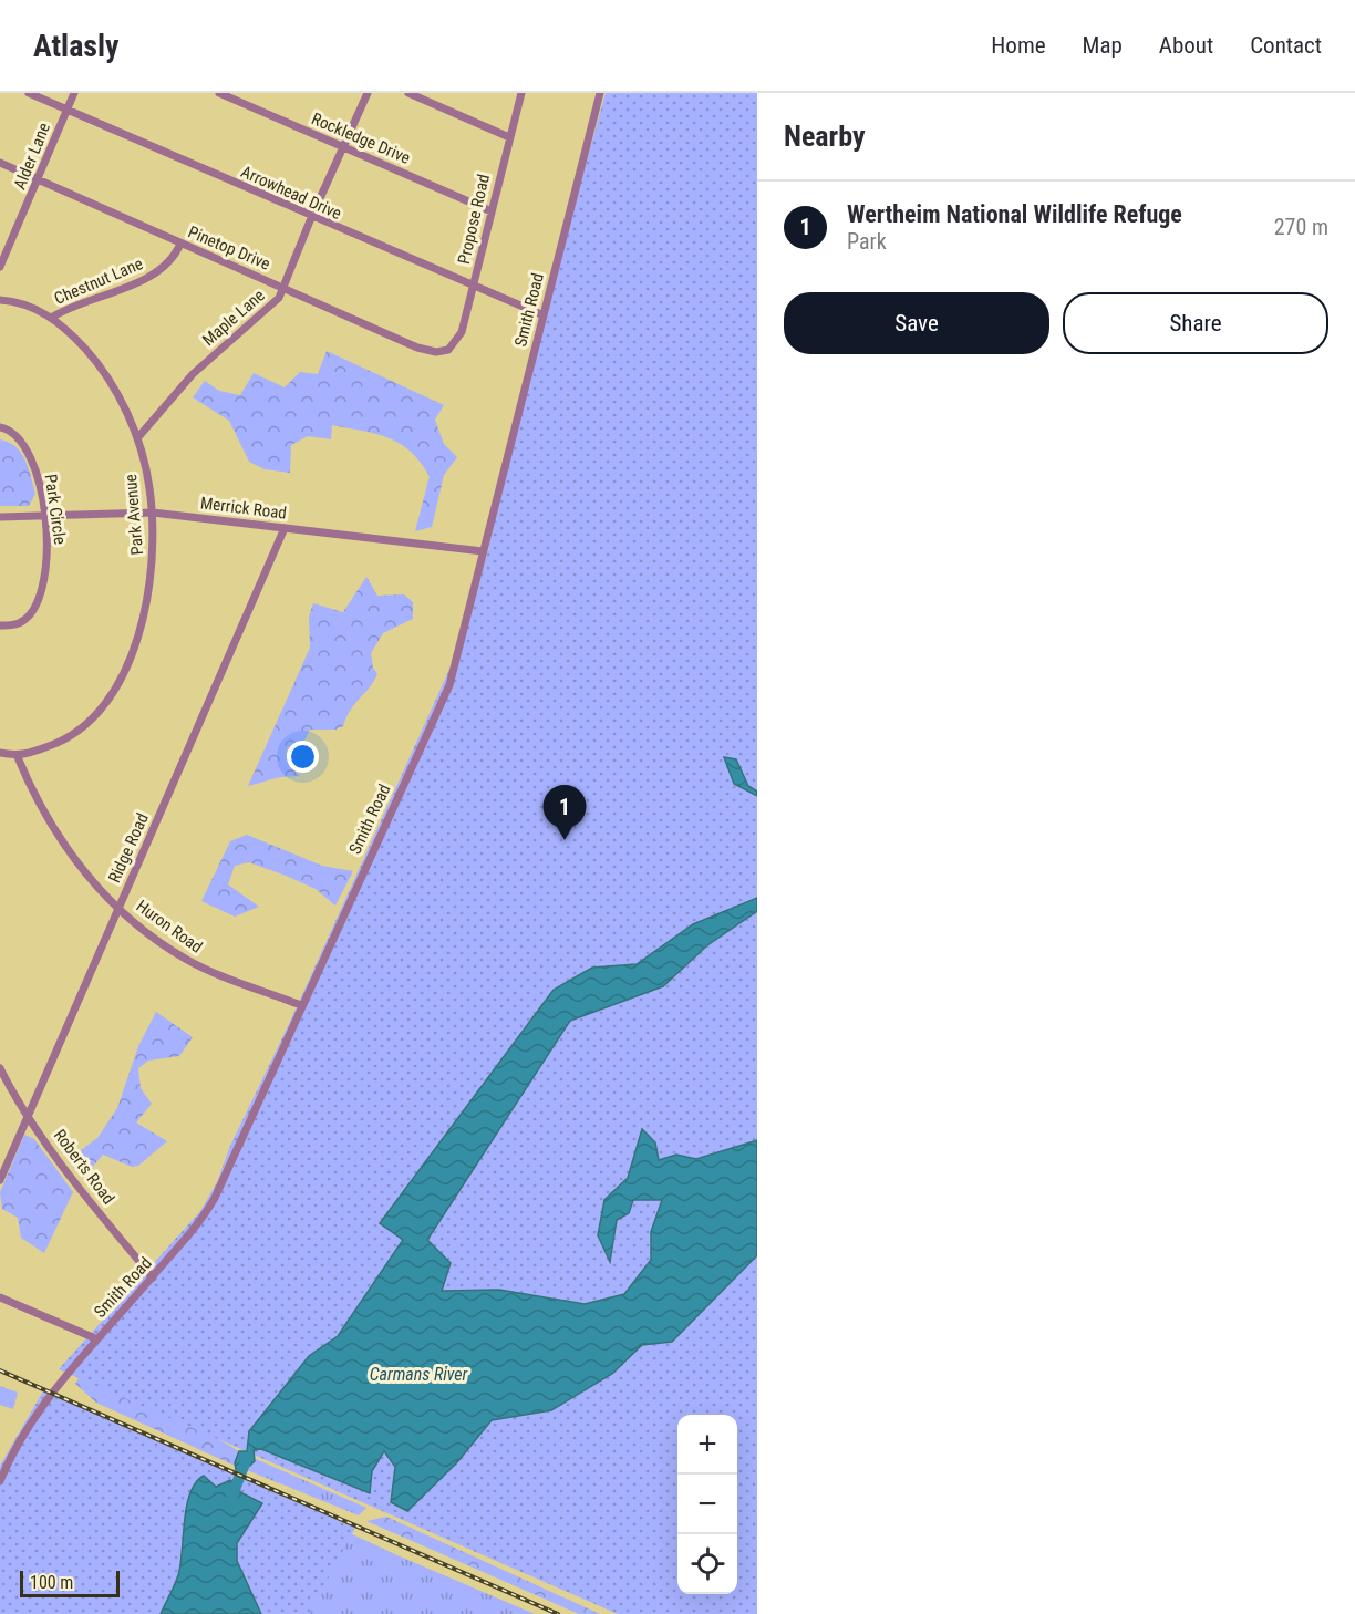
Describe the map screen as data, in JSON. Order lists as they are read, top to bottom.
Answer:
{
  "streets": {
    "street": [
      "Rockledge Drive",
      "Alder Lane",
      "Arrowhead Drive",
      "Propose Road",
      "Pinetop Drive",
      "Chestnut Lane",
      "Smith Road",
      "Maple Lane",
      "Merrick Road",
      "Park Circle",
      "Park Avenue",
      "Ridge Road",
      "Huron Road",
      "Roberts Road"
    ]
  },
  "crossings": [
    ["Rockledge Drive", "Propose Road"],
    ["Rockledge Drive", "Maple Lane"],
    ["Alder Lane", "Arrowhead Drive"],
    ["Alder Lane", "Pinetop Drive"],
    ["Arrowhead Drive", "Propose Road"],
    ["Arrowhead Drive", "Smith Road"],
    ["Arrowhead Drive", "Maple Lane"],
    ["Propose Road", "Pinetop Drive"],
    ["Pinetop Drive", "Chestnut Lane"],
    ["Pinetop Drive", "Maple Lane"],
    ["Chestnut Lane", "Park Avenue"],
    ["Smith Road", "Merrick Road"],
    ["Smith Road", "Huron Road"],
    ["Smith Road", "Roberts Road"],
    ["Maple Lane", "Park Avenue"],
    ["Merrick Road", "Park Circle"],
    ["Merrick Road", "Park Avenue"],
    ["Merrick Road", "Ridge Road"],
    ["Park Avenue", "Huron Road"],
    ["Ridge Road", "Huron Road"],
    ["Ridge Road", "Roberts Road"]
  ],
  "water": ["Carmans River"],
  "scale_bar": "100 m",
  "page": {
    "header": "Atlasly",
    "nav": [
      "Home",
      "Map",
      "About",
      "Contact"
    ],
    "heading": "Nearby",
    "list": [
      {
        "mark": "1",
        "name": "Wertheim National Wildlife Refuge",
        "note": "Park",
        "value": "270 m"
      }
    ],
    "buttons": ["Save", "Share"],
    "pins": "1",
    "map_buttons": ["+", "−"],
    "scale": "100 m"
  }
}
